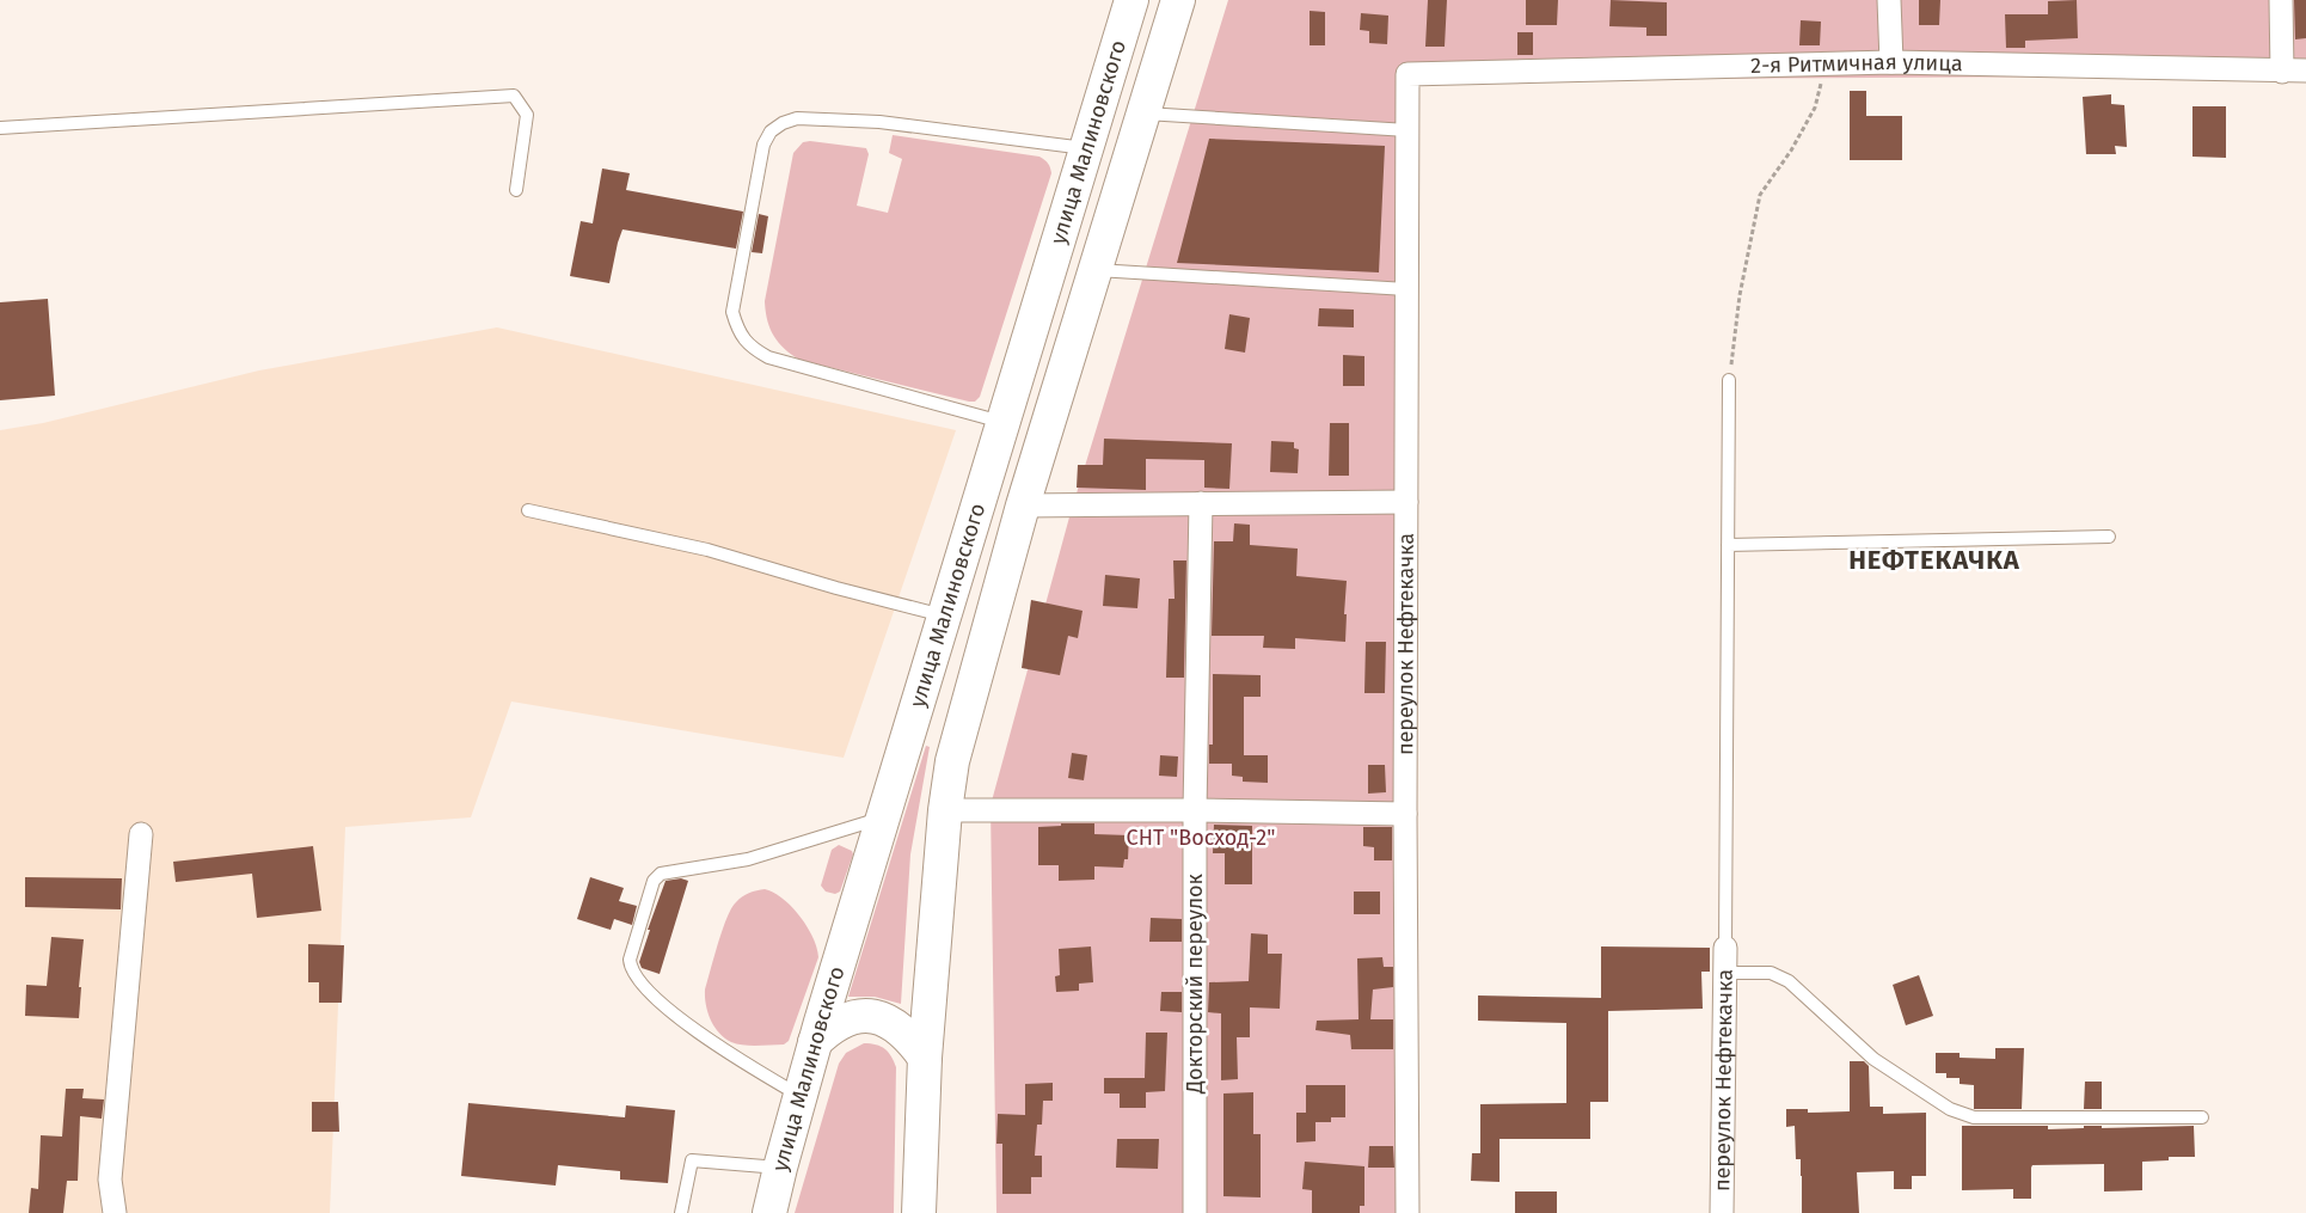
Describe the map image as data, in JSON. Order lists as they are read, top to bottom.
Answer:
{
  "streets": {
    "highway": ["улица Малиновского"],
    "street": ["2-я Ритмичная улица", "переулок Нефтекачка", "Докторский переулок"]
  },
  "crossings": [
    ["2-я Ритмичная улица", "переулок Нефтекачка"]
  ],
  "districts": ["НЕФТЕКАЧКА"],
  "parks": ["СНТ \"Восход-2\""]
}
